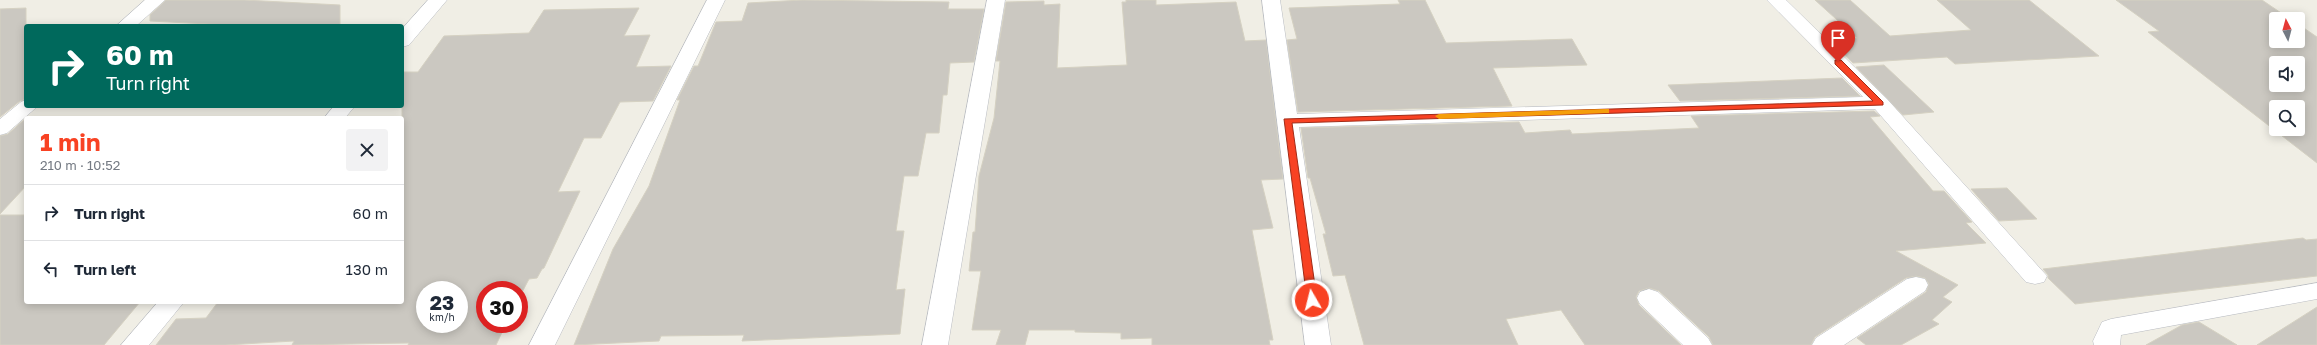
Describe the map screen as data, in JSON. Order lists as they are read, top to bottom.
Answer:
{
  "north": "top",
  "page": {
    "turn": ["60 m", "Turn right"],
    "heading": ["1 min", "210 m · 10:52"],
    "list": [
      {
        "name": "Turn right",
        "value": "60 m"
      },
      {
        "name": "Turn left",
        "value": "130 m"
      }
    ],
    "speed": "23 km/h",
    "limit": "30"
  }
}
